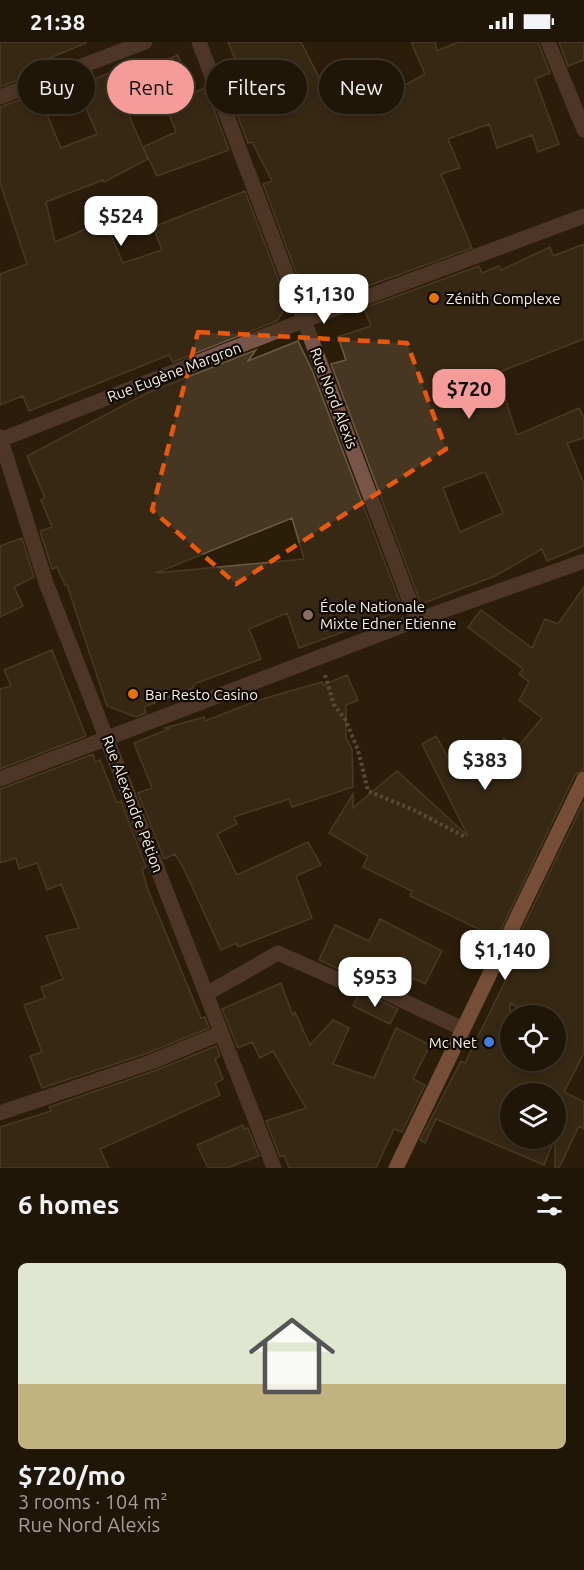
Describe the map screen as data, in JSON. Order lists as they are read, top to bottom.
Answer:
{
  "streets": {
    "street": ["Rue Eugène Margron", "Rue Nord Alexis", "Rue Alexandre Pétion"]
  },
  "crossings": [
    ["Rue Eugène Margron", "Rue Nord Alexis"],
    ["Rue Eugène Margron", "Rue Alexandre Pétion"]
  ],
  "places": [
    "Zénith Complexe",
    "École Nationale Mixte Edner Etienne",
    "Bar Resto Casino",
    "Mc Net"
  ],
  "page": {
    "status": "21:38",
    "chip": [
      "Buy",
      "Rent",
      "Filters",
      "New"
    ],
    "price": [
      "$524",
      "$1,130",
      "$720",
      "$383",
      "$1,140",
      "$953"
    ],
    "heading": "6 homes",
    "list": [
      {
        "name": "$720/mo",
        "note": "3 rooms · 104 m² · Rue Nord Alexis"
      }
    ]
  }
}
